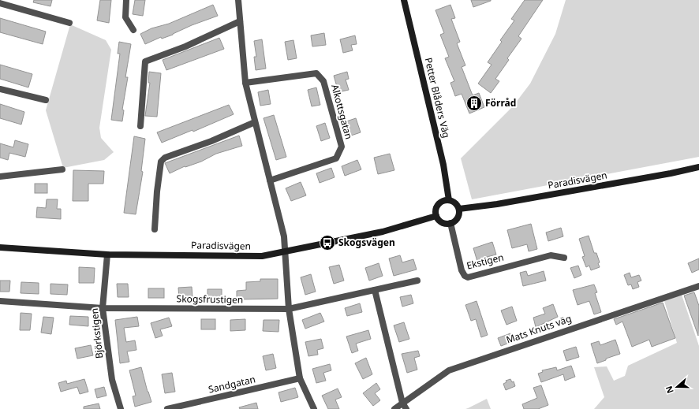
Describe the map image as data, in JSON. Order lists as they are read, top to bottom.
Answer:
{
  "streets": {
    "street": [
      "Petter Blåders Väg",
      "Alkottsgatan",
      "Paradisvägen",
      "Ekstigen",
      "Skogsfrustigen",
      "Mats Knuts väg",
      "Björkstigen",
      "Sandgatan"
    ]
  },
  "crossings": [
    ["Petter Blåders Väg", "Paradisvägen"],
    ["Petter Blåders Väg", "Ekstigen"],
    ["Paradisvägen", "Ekstigen"],
    ["Paradisvägen", "Björkstigen"],
    ["Skogsfrustigen", "Björkstigen"]
  ],
  "places": {
    "building": ["Förråd"],
    "bus stop": ["Skogsvägen"]
  },
  "north": "left"
}
